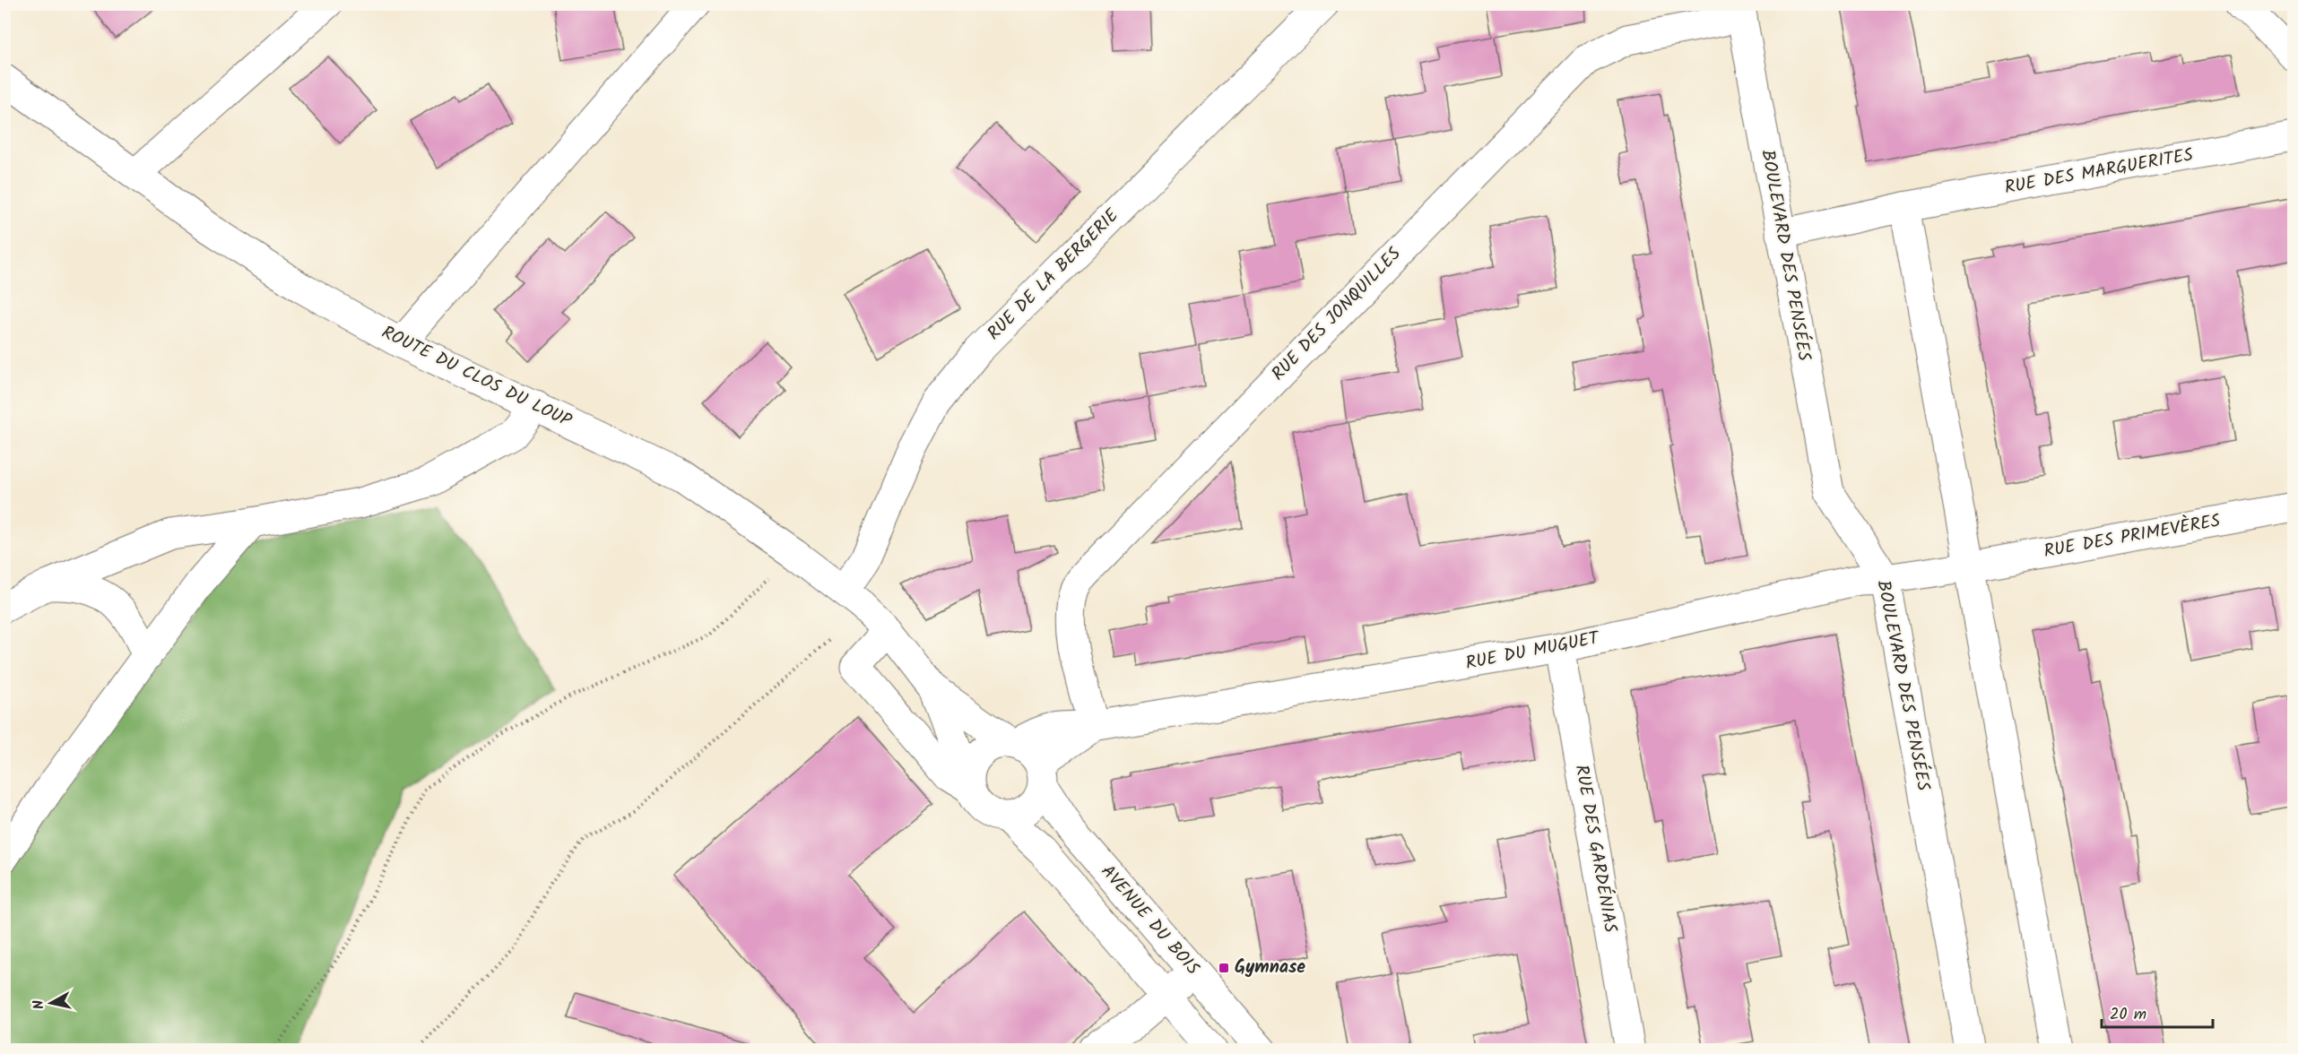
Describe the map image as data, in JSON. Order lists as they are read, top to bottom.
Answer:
{
  "streets": {
    "street": [
      "RUE DES MARGUERITES",
      "BOULEVARD DES PENSÉES",
      "RUE DE LA BERGERIE",
      "RUE DES JONQUILLES",
      "ROUTE DU CLOS DU LOUP",
      "RUE DES PRIMEVÈRES",
      "RUE DU MUGUET",
      "RUE DES GARDÉNIAS",
      "AVENUE DU BOIS"
    ]
  },
  "crossings": [
    ["RUE DES MARGUERITES", "BOULEVARD DES PENSÉES"],
    ["BOULEVARD DES PENSÉES", "RUE DES JONQUILLES"],
    ["BOULEVARD DES PENSÉES", "RUE DU MUGUET"],
    ["RUE DE LA BERGERIE", "ROUTE DU CLOS DU LOUP"],
    ["RUE DES JONQUILLES", "RUE DU MUGUET"],
    ["ROUTE DU CLOS DU LOUP", "RUE DU MUGUET"],
    ["ROUTE DU CLOS DU LOUP", "AVENUE DU BOIS"],
    ["RUE DES PRIMEVÈRES", "RUE DU MUGUET"],
    ["RUE DU MUGUET", "RUE DES GARDÉNIAS"],
    ["RUE DU MUGUET", "AVENUE DU BOIS"]
  ],
  "places": {
    "transit": ["Gymnase"]
  },
  "scale_bar": "20 m",
  "north": "left"
}
